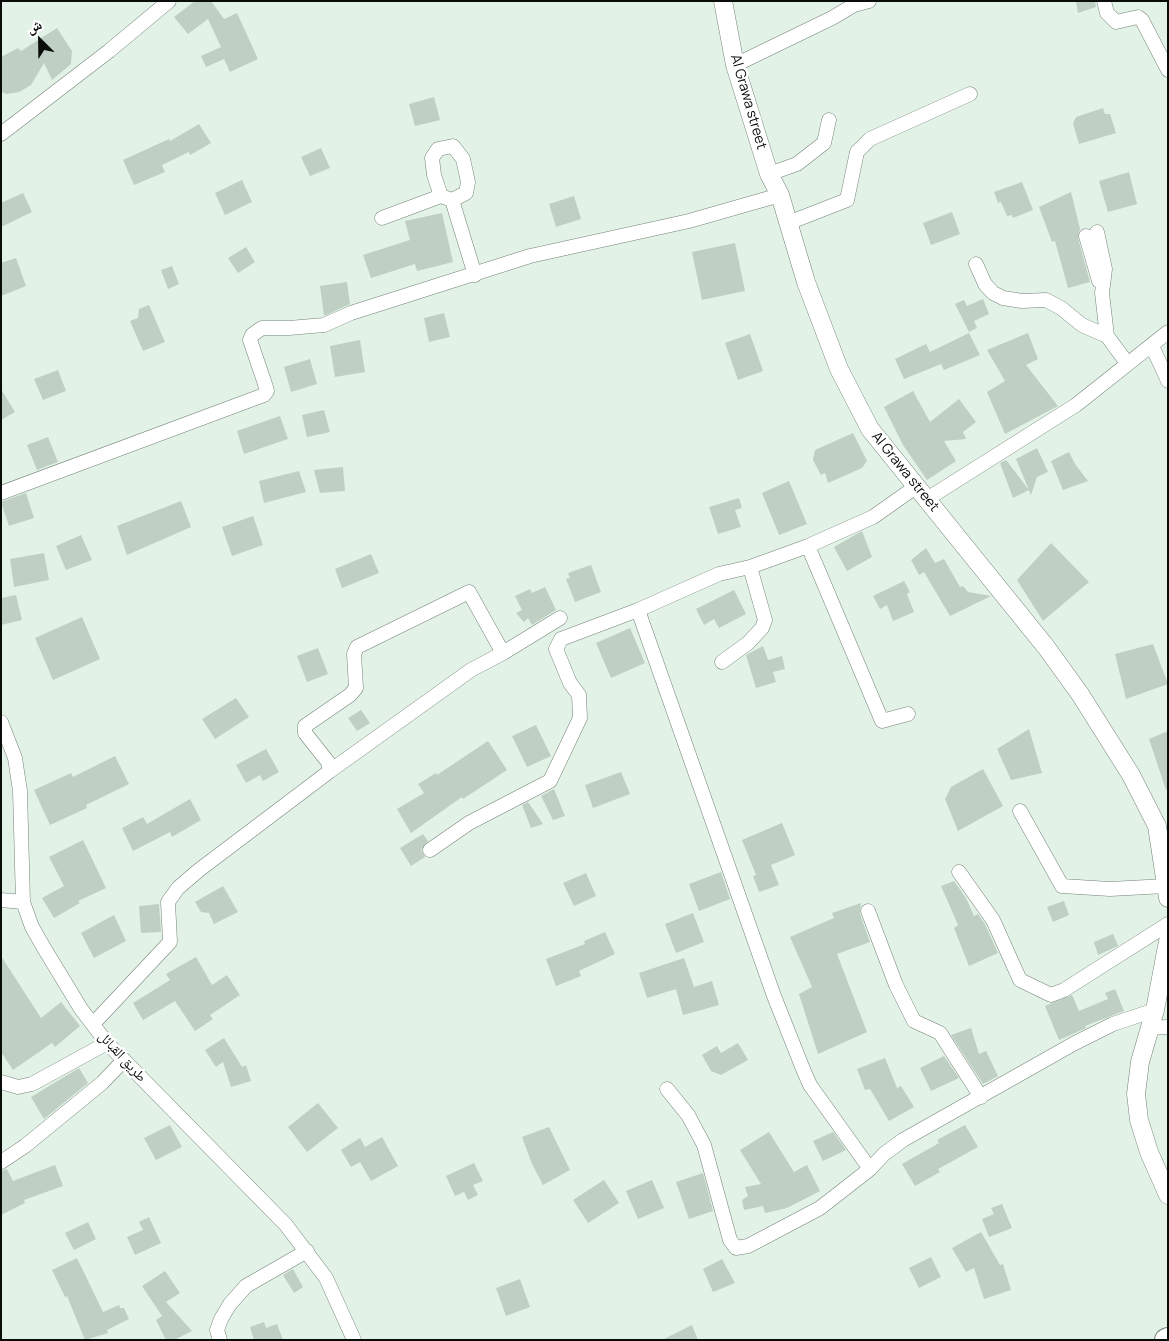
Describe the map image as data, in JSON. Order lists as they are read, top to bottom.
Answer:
{
  "streets": {
    "street": ["Al Grawa street", "طريق القبائل"]
  },
  "north": "top left"
}
